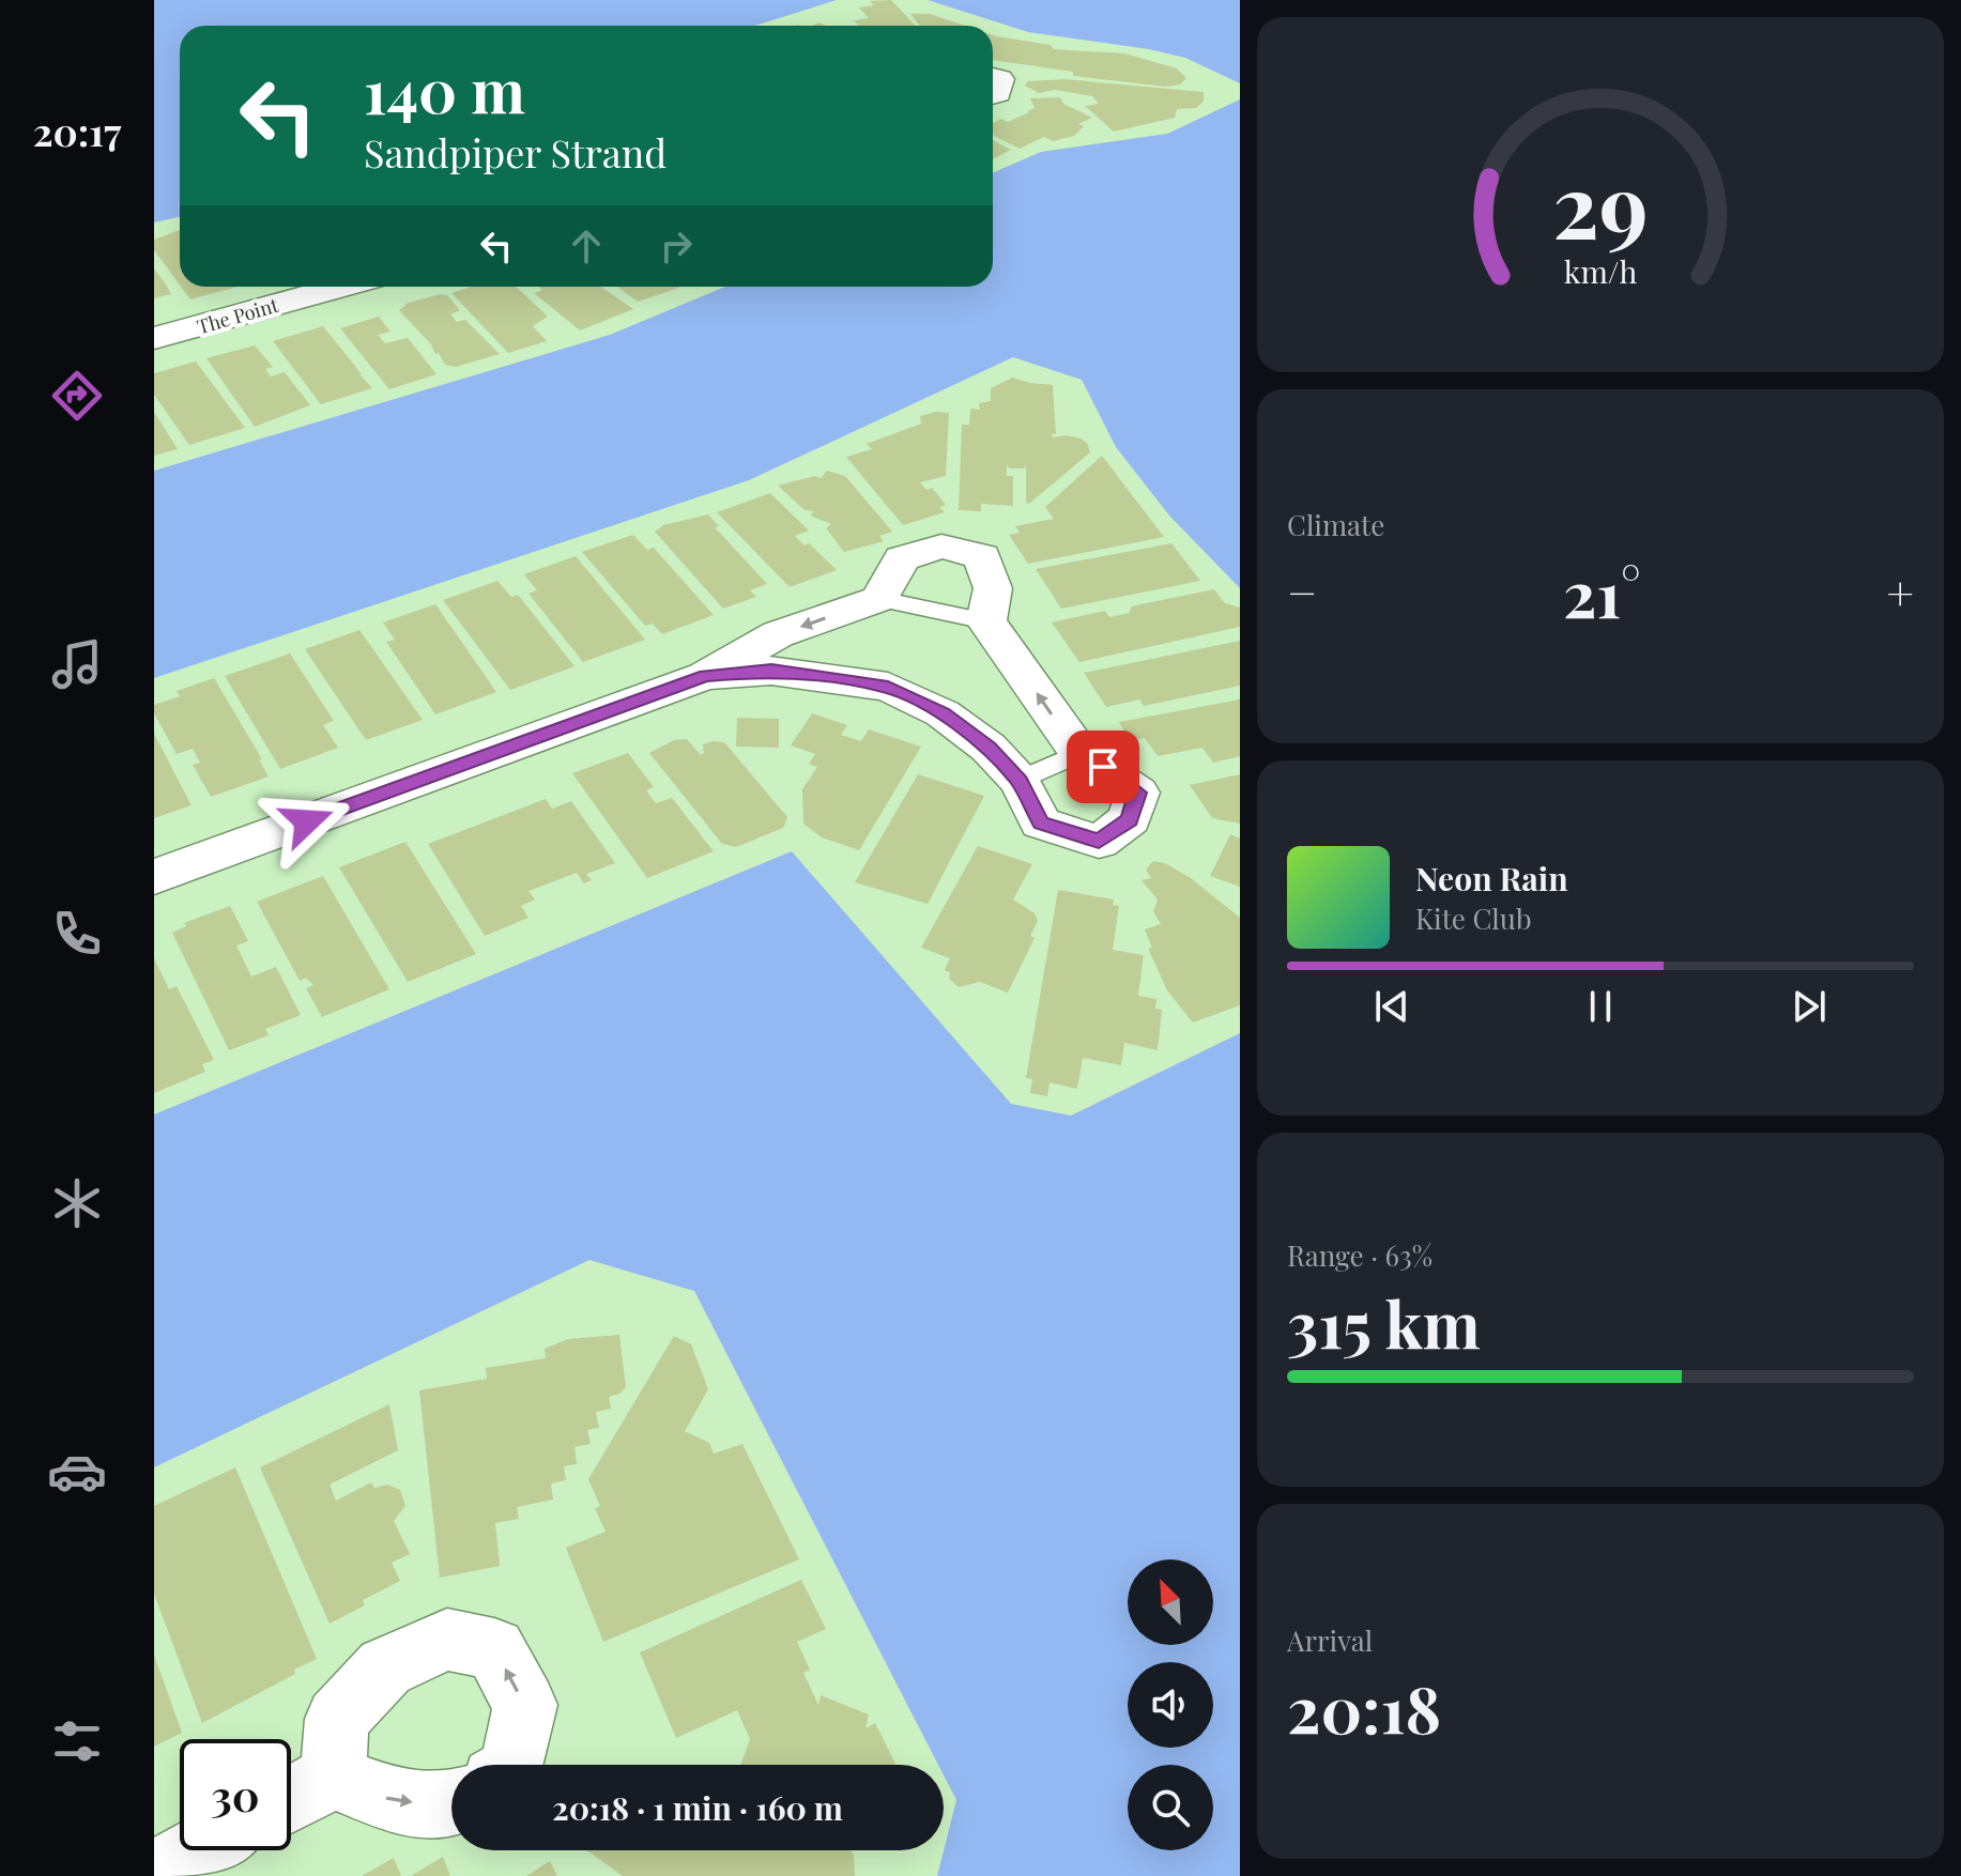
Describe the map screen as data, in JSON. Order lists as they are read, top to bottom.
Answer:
{
  "streets": {
    "street": ["The Point"]
  },
  "north": "top left",
  "page": {
    "tabs": "20:17",
    "turn": ["140 m", "Sandpiper Strand"],
    "tile": [
      "Climate",
      ["Range · 63%", "315 km"],
      ["Arrival", "20:18"]
    ],
    "heat": ["−", "21°", "+"],
    "song": ["Neon Rain", "Kite Club"],
    "limit": "30",
    "trip": "20:18 · 1 min · 160 m",
    "gauge": ["29", "km/h"]
  }
}
